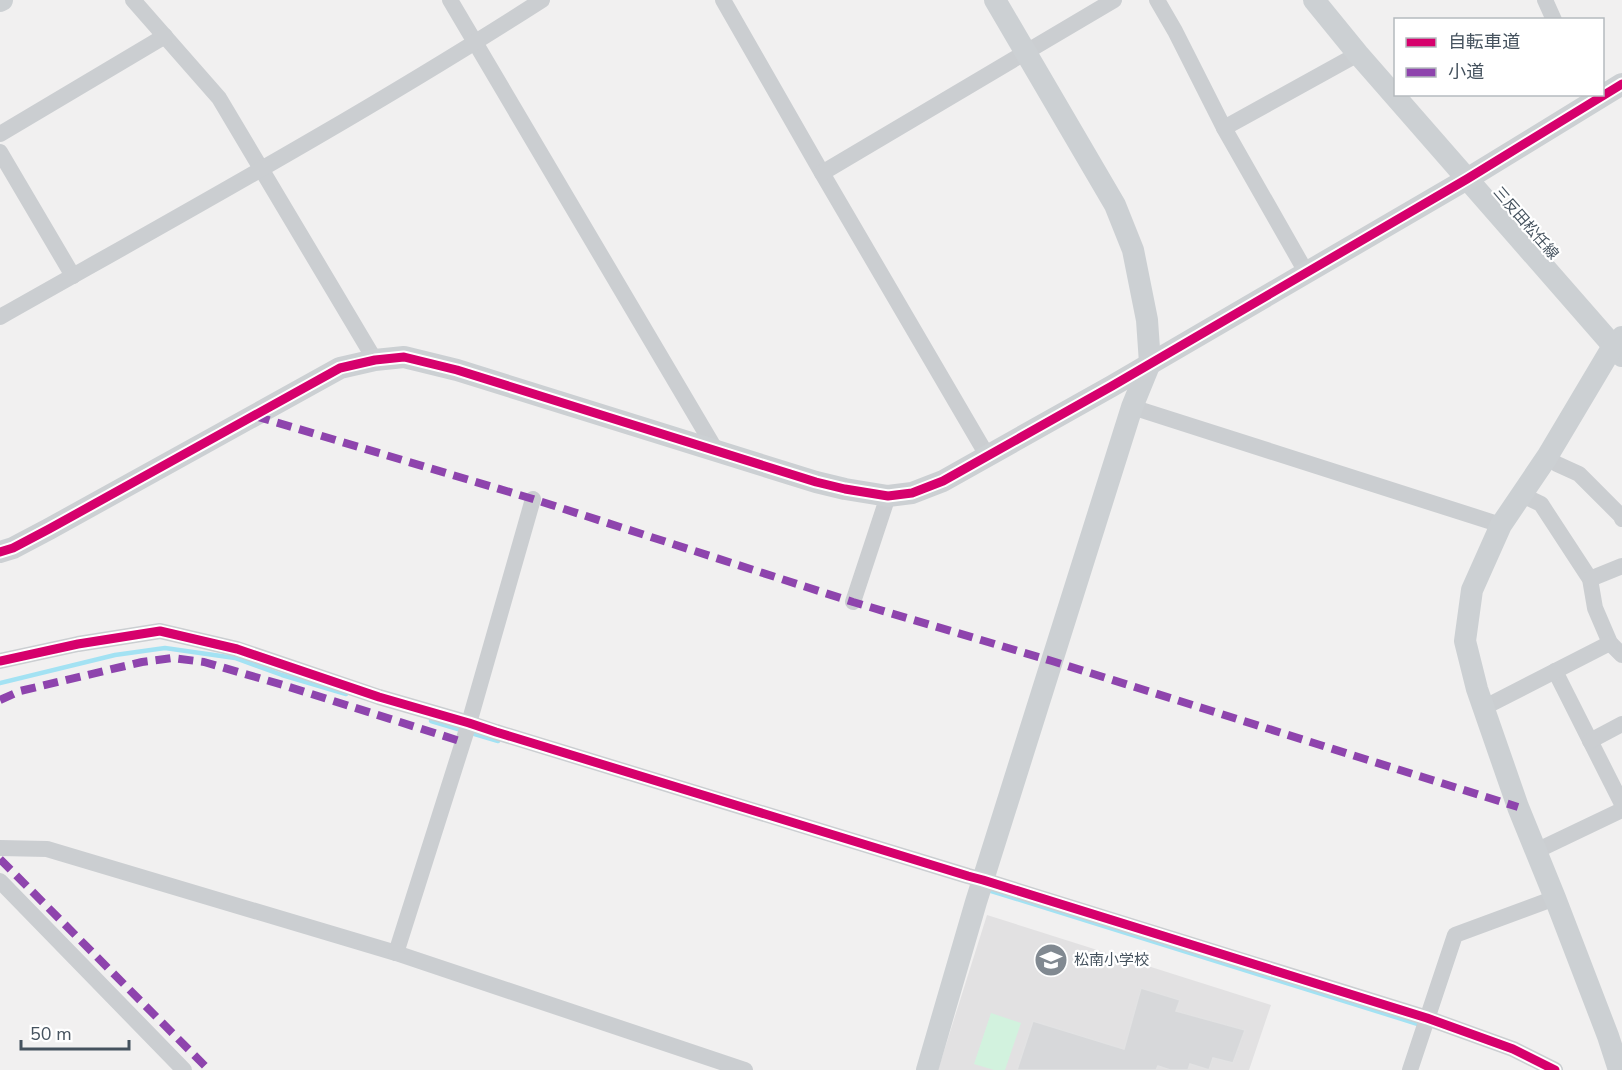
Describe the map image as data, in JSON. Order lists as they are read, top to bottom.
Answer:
{
  "streets": {
    "street": ["三反田松任線"]
  },
  "places": {
    "school or university": ["松南小学校"]
  },
  "legend": ["自転車道", "小道"],
  "scale_bar": "50 m"
}
